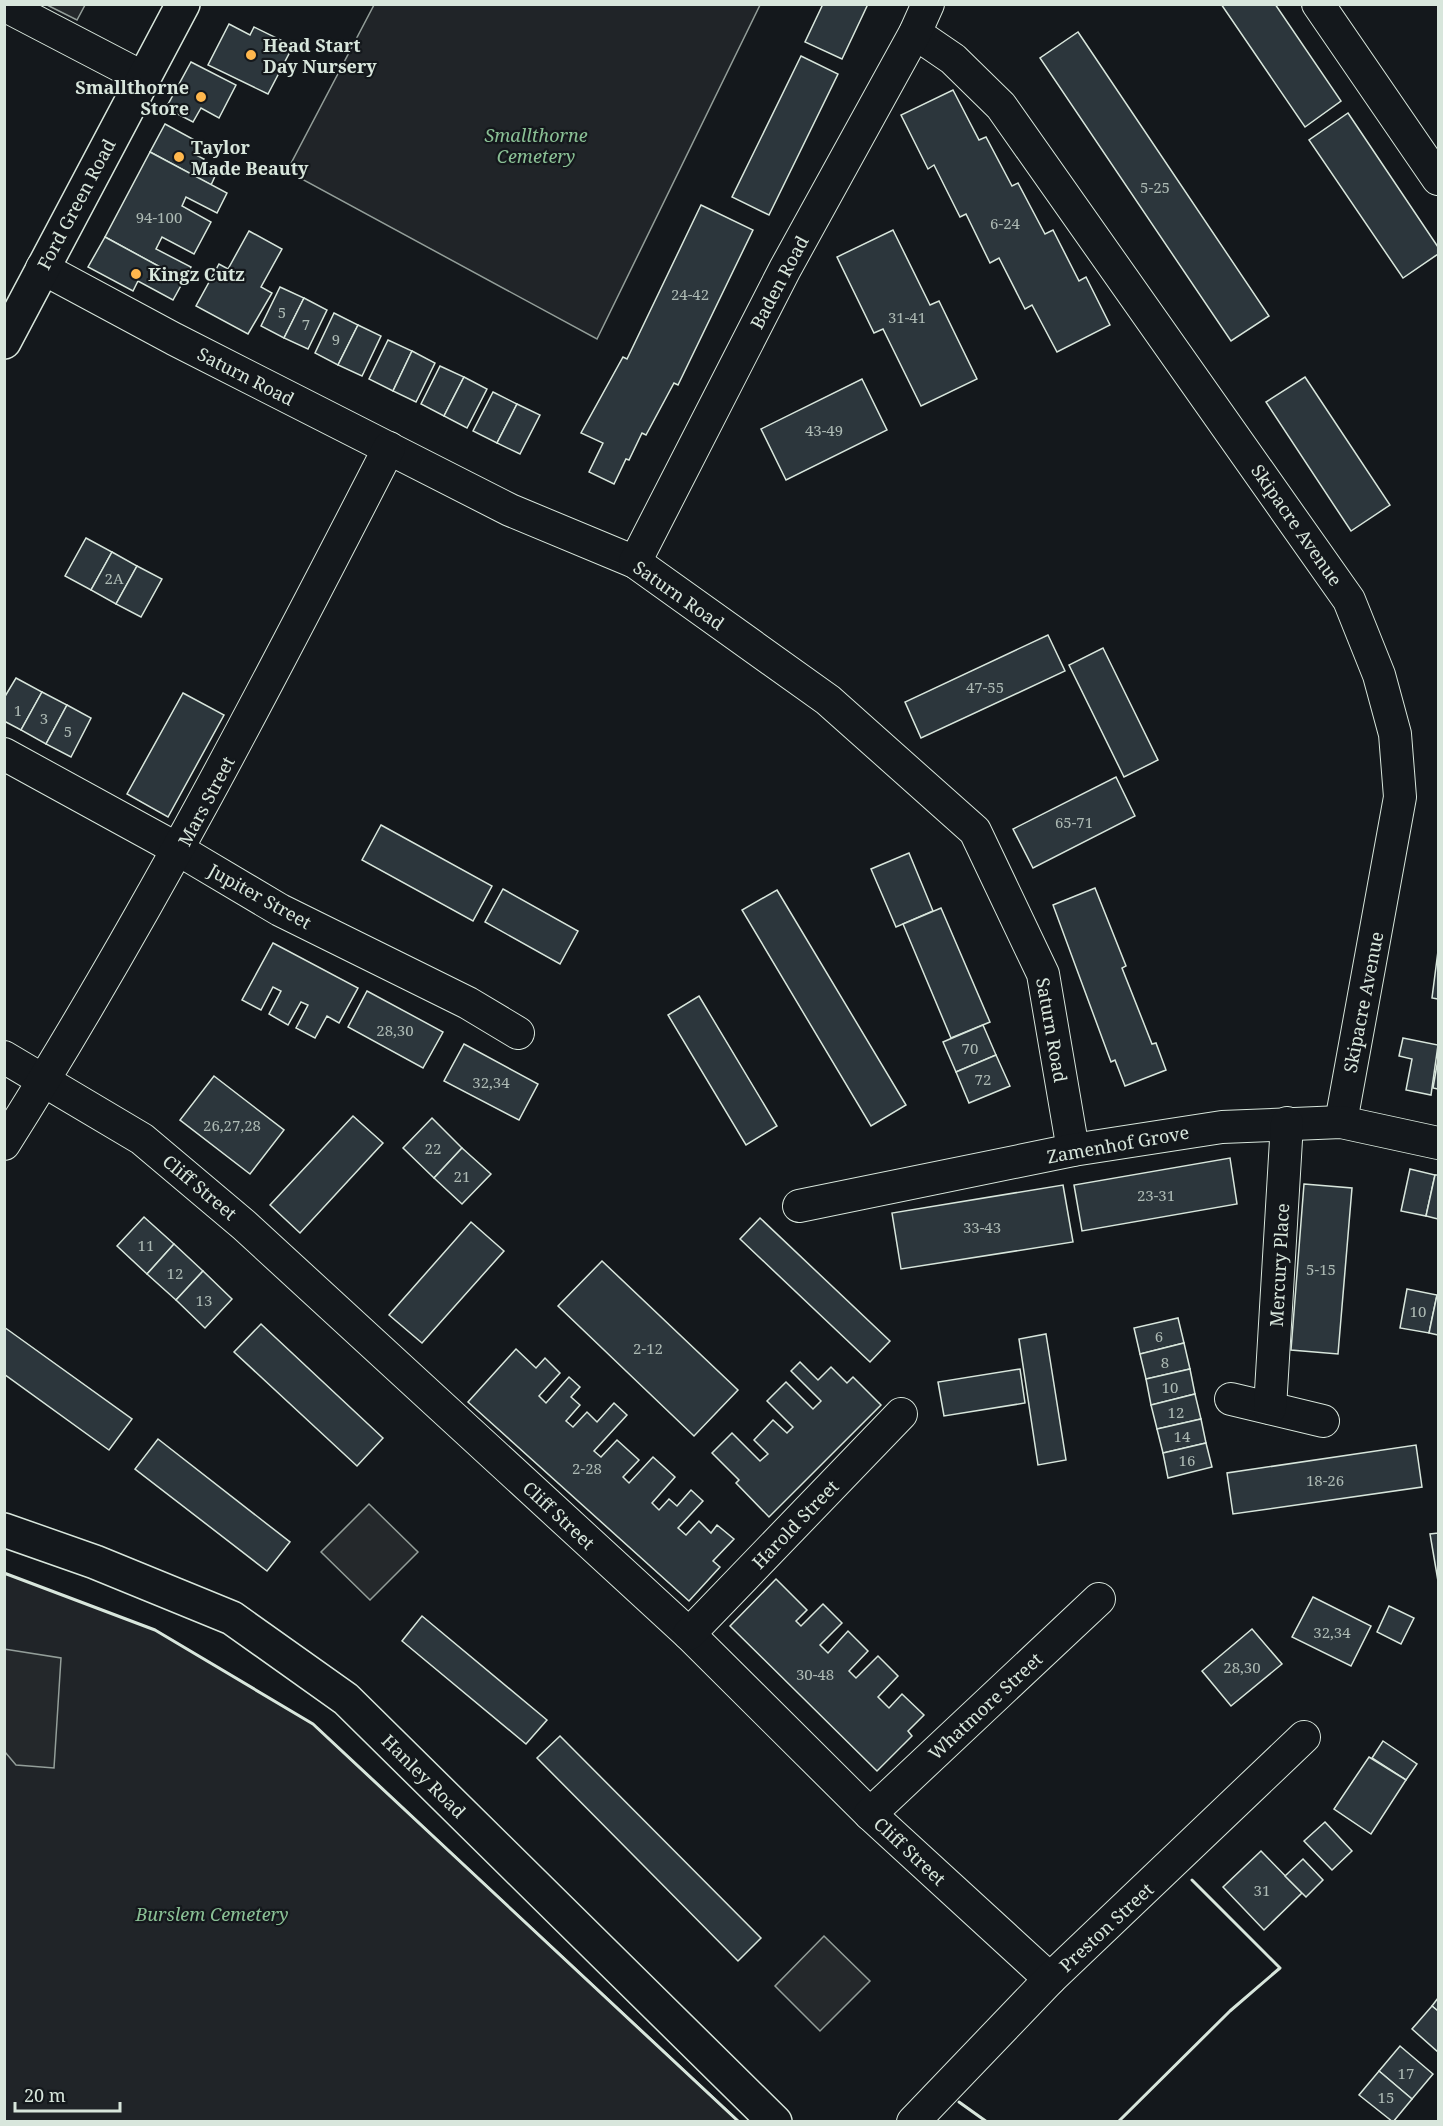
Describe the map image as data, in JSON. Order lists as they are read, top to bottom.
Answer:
{
  "streets": {
    "main road": ["Ford Green Road", "Hanley Road"],
    "street": [
      "Baden Road",
      "Saturn Road",
      "Skipacre Avenue",
      "Mars Street",
      "Jupiter Street",
      "Zamenhof Grove",
      "Cliff Street",
      "Mercury Place",
      "Harold Street",
      "Whatmore Street",
      "Preston Street"
    ]
  },
  "crossings": [
    ["Ford Green Road", "Saturn Road"],
    ["Baden Road", "Saturn Road"],
    ["Baden Road", "Skipacre Avenue"],
    ["Saturn Road", "Mars Street"],
    ["Saturn Road", "Zamenhof Grove"],
    ["Skipacre Avenue", "Zamenhof Grove"],
    ["Mars Street", "Jupiter Street"],
    ["Mars Street", "Cliff Street"],
    ["Zamenhof Grove", "Mercury Place"],
    ["Cliff Street", "Harold Street"],
    ["Cliff Street", "Whatmore Street"],
    ["Cliff Street", "Preston Street"]
  ],
  "parks": ["Smallthorne Cemetery", "Burslem Cemetery"],
  "places": [
    "Head Start Day Nursery",
    "Smallthorne Store",
    "Taylor Made Beauty",
    "Kingz Cutz"
  ],
  "house_numbers": [
    "5-25",
    "94-100",
    "6-24",
    "24-42",
    "5",
    "31-41",
    "7",
    "9",
    "43-49",
    "2A",
    "47-55",
    "1",
    "3",
    "5",
    "65-71",
    "28,30",
    "70",
    "72",
    "32,34",
    "26,27,28",
    "22",
    "21",
    "23-31",
    "33-43",
    "11",
    "5-15",
    "12",
    "13",
    "10",
    "6",
    "2-12",
    "8",
    "10",
    "12",
    "14",
    "16",
    "2-28",
    "18-26",
    "32,34",
    "28,30",
    "30-48",
    "31",
    "17",
    "15"
  ],
  "scale_bar": "20 m"
}
